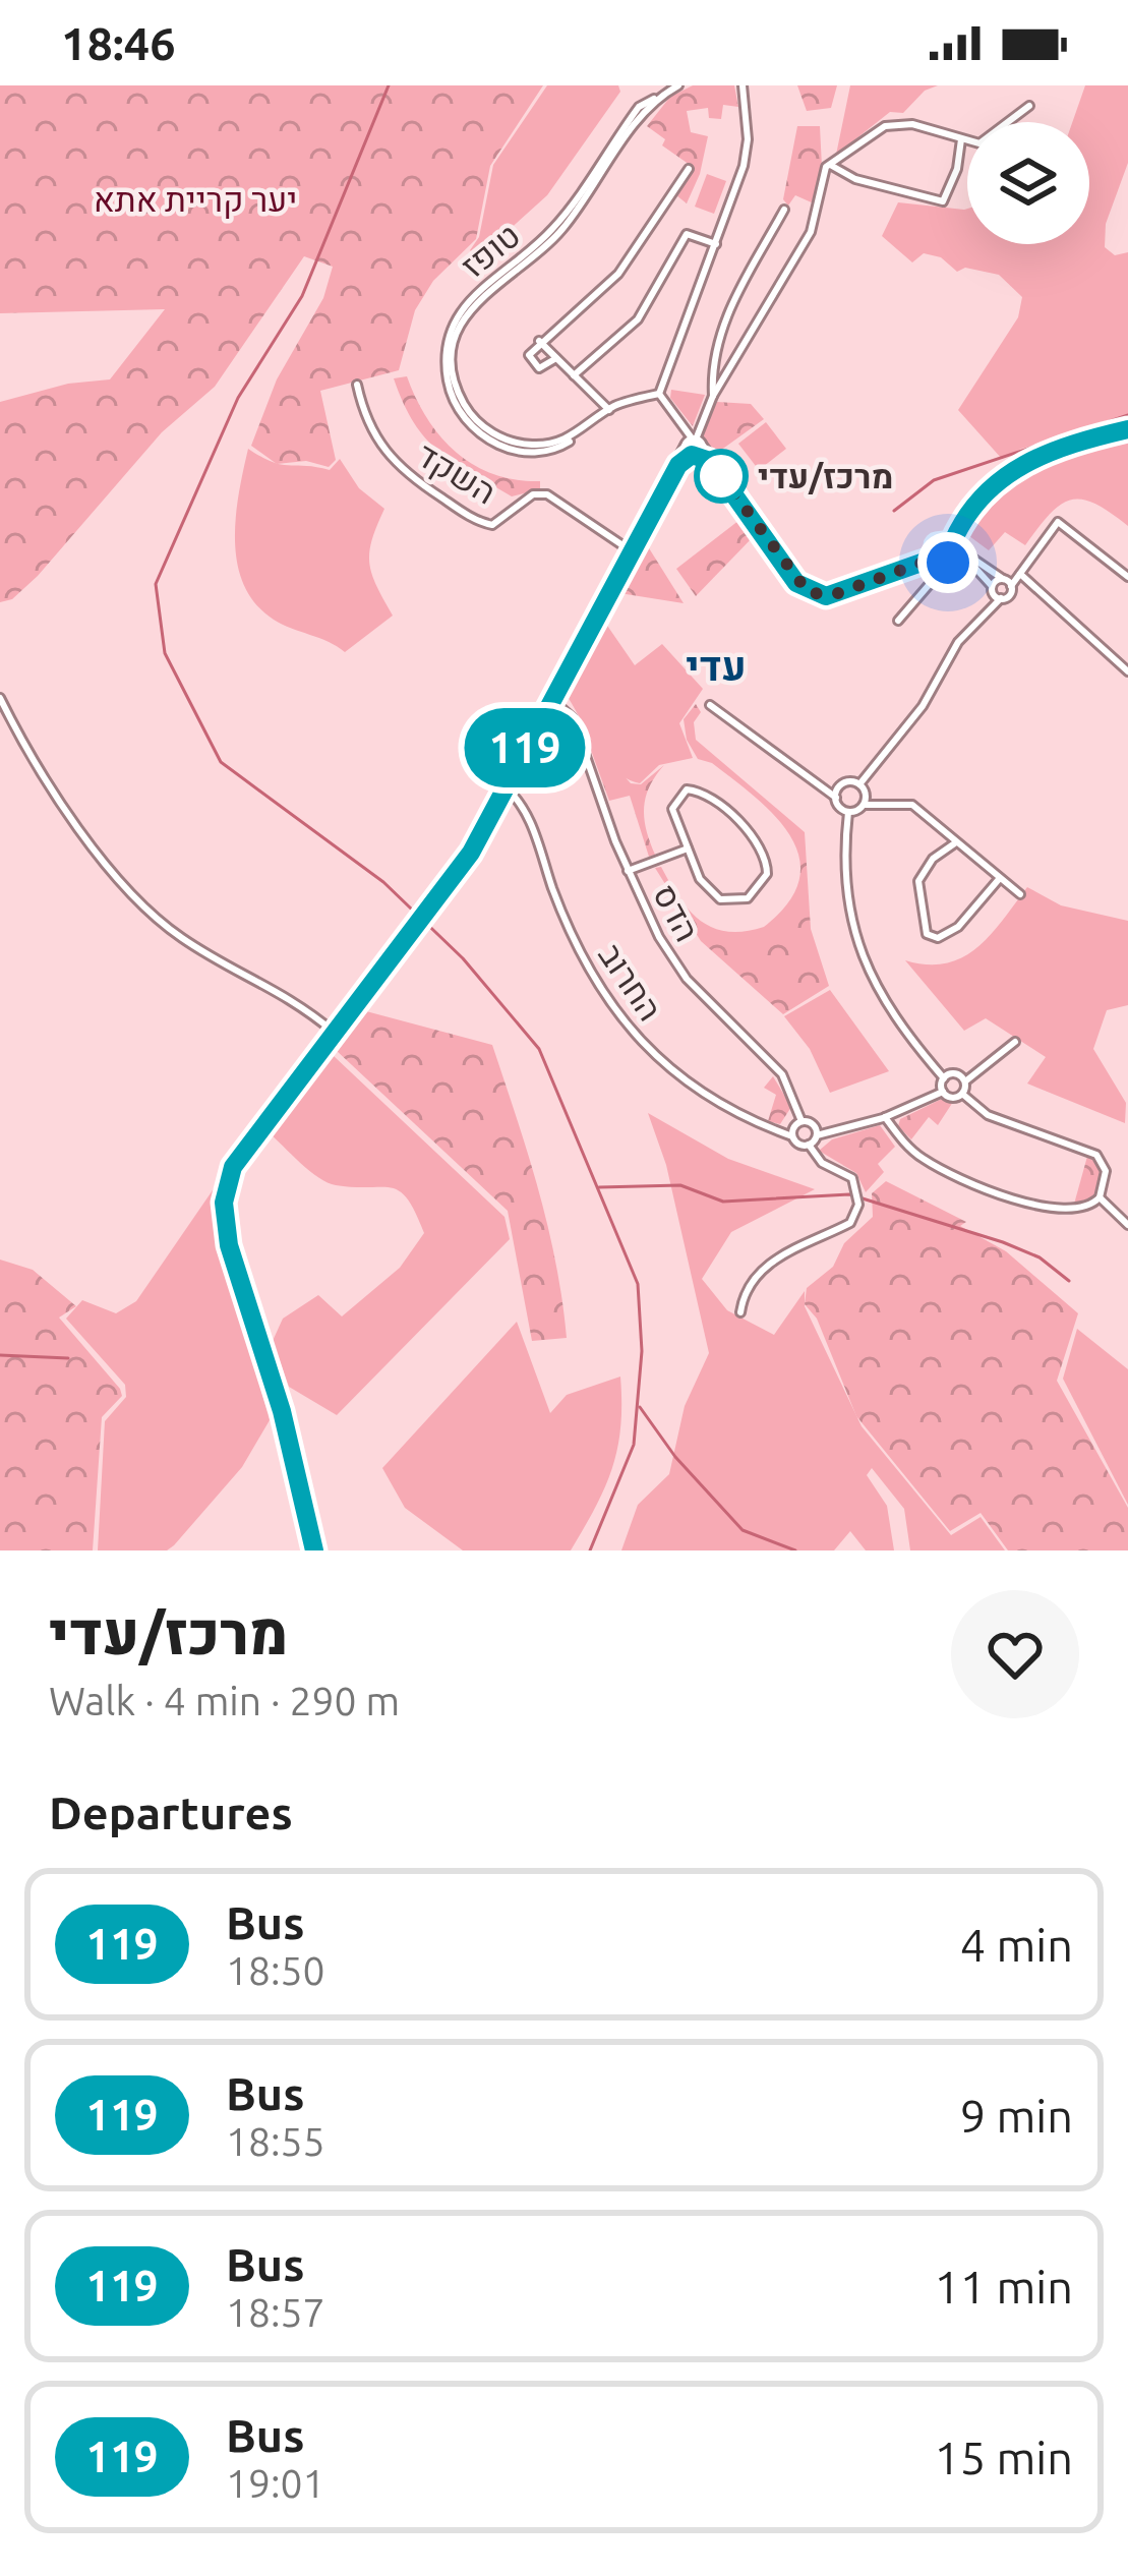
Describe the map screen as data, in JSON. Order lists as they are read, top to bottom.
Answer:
{
  "streets": {
    "street": [
      "טופז",
      "השקד",
      "הדס",
      "החרוב"
    ]
  },
  "districts": ["עדי"],
  "parks": ["יער קריית אתא"],
  "places": ["מרכז/עדי"],
  "lines": ["bus line 119"],
  "page": {
    "status": "18:46",
    "on_map": "119",
    "heading": [
      ["מרכז/עדי", "Walk · 4 min · 290 m"],
      "Departures"
    ],
    "list": [
      {
        "mark": "119",
        "name": "Bus",
        "note": "18:50",
        "value": "4 min"
      },
      {
        "mark": "119",
        "name": "Bus",
        "note": "18:55",
        "value": "9 min"
      },
      {
        "mark": "119",
        "name": "Bus",
        "note": "18:57",
        "value": "11 min"
      },
      {
        "mark": "119",
        "name": "Bus",
        "note": "19:01",
        "value": "15 min"
      }
    ]
  }
}
